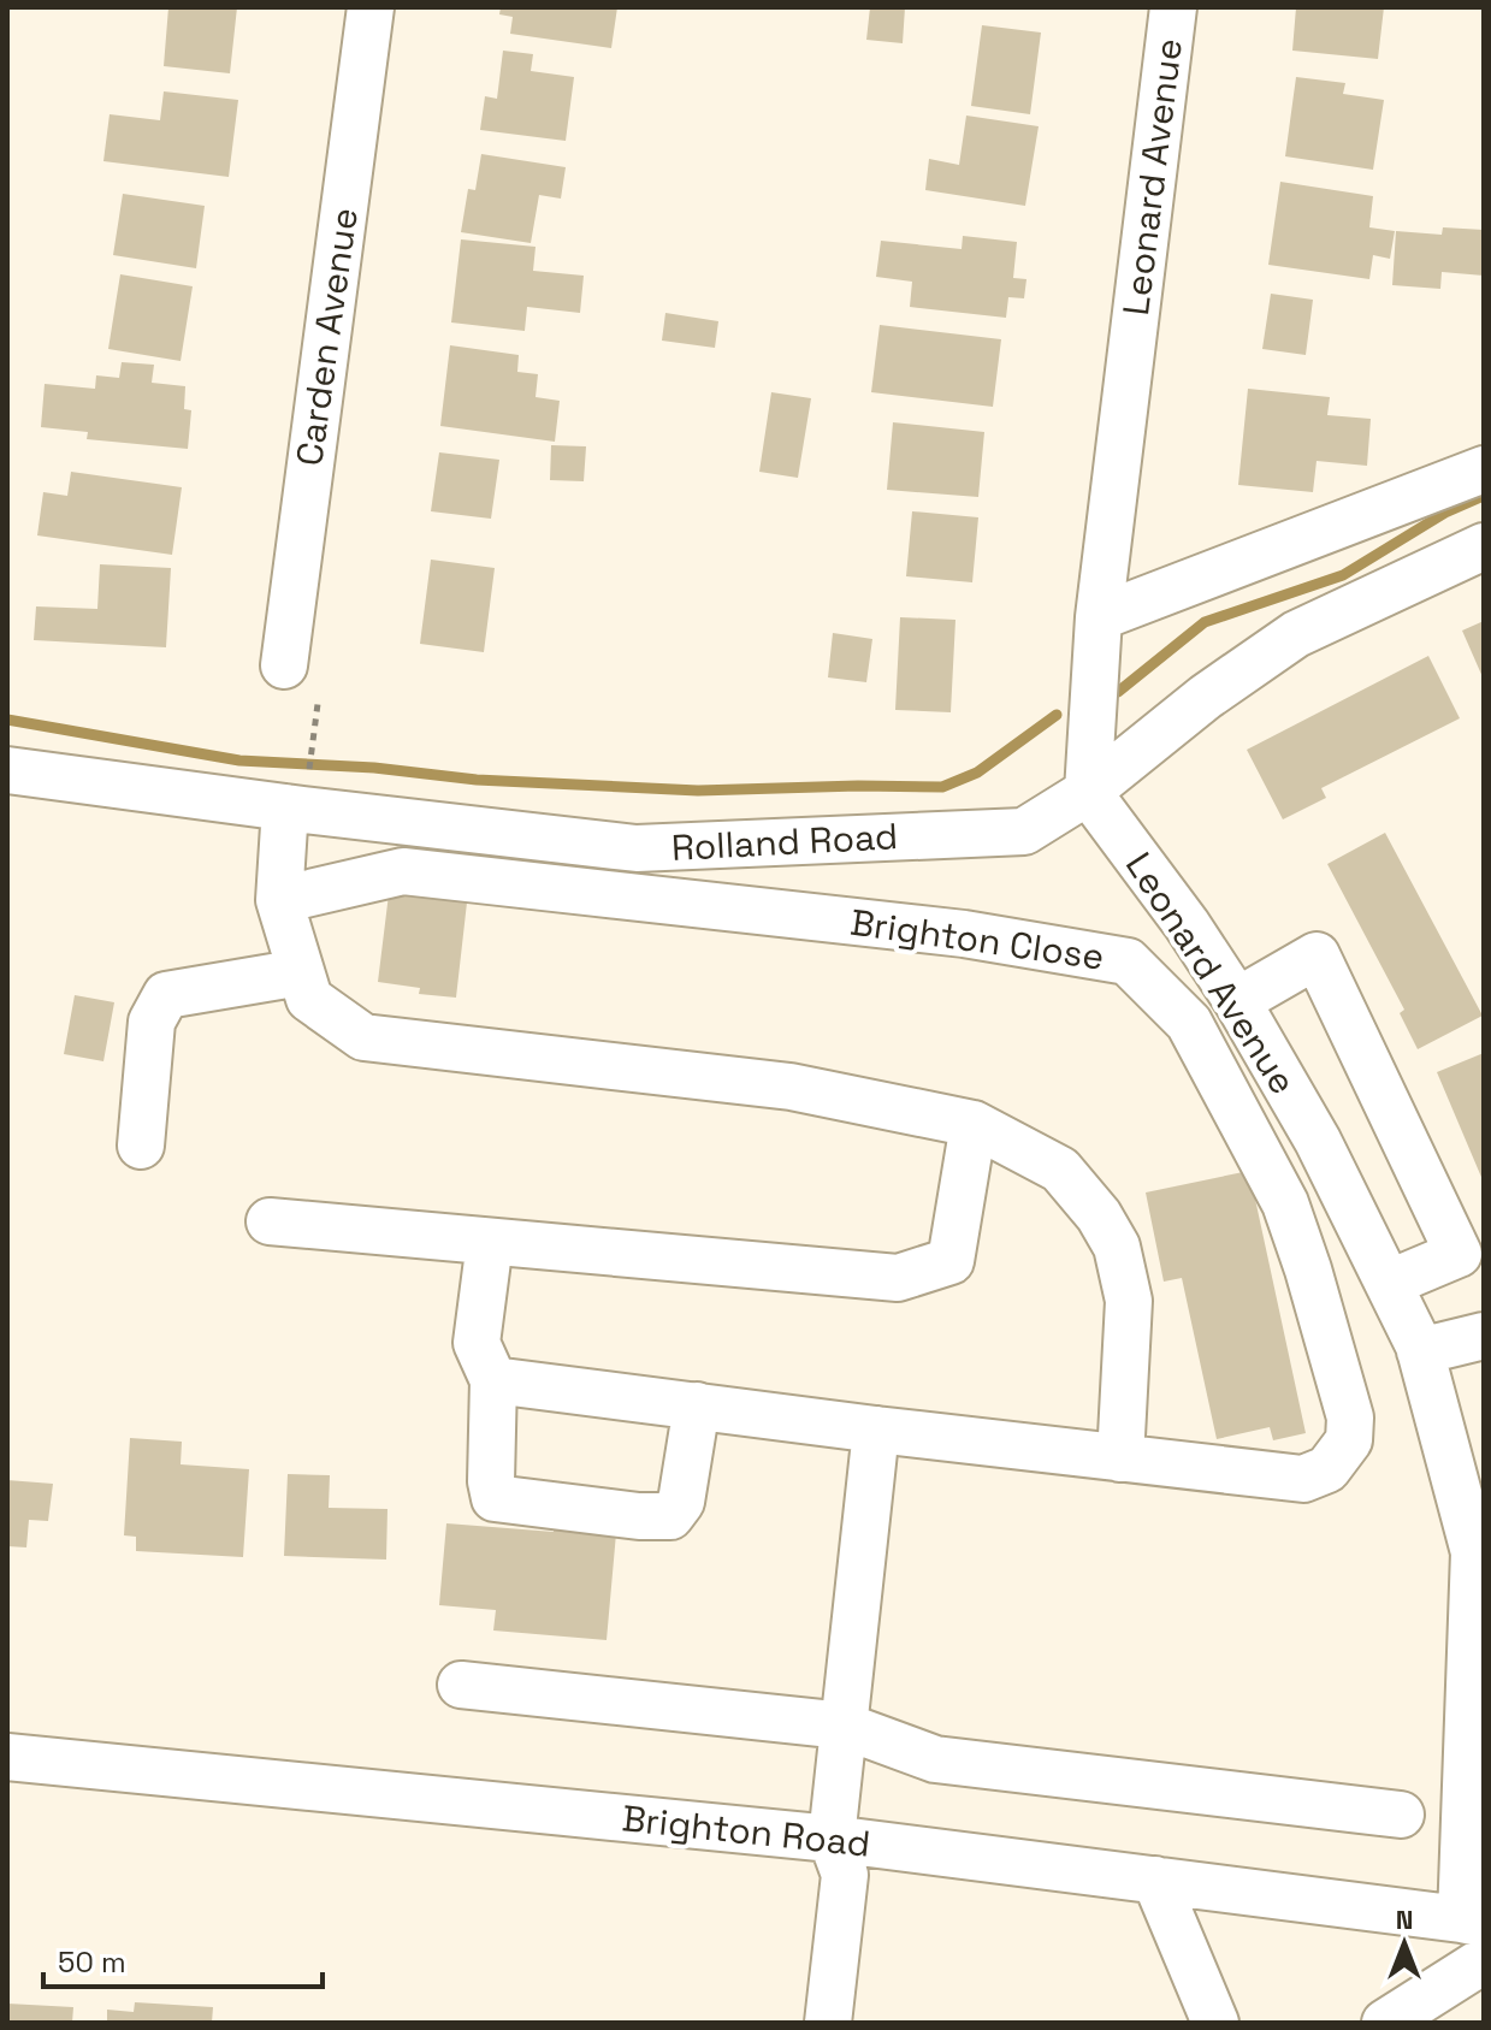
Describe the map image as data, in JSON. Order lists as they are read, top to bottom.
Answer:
{
  "streets": {
    "street": [
      "Leonard Avenue",
      "Carden Avenue",
      "Rolland Road",
      "Brighton Close",
      "Brighton Road"
    ]
  },
  "crossings": [
    ["Leonard Avenue", "Rolland Road"],
    ["Leonard Avenue", "Brighton Road"]
  ],
  "scale_bar": "50 m",
  "north": "top"
}
